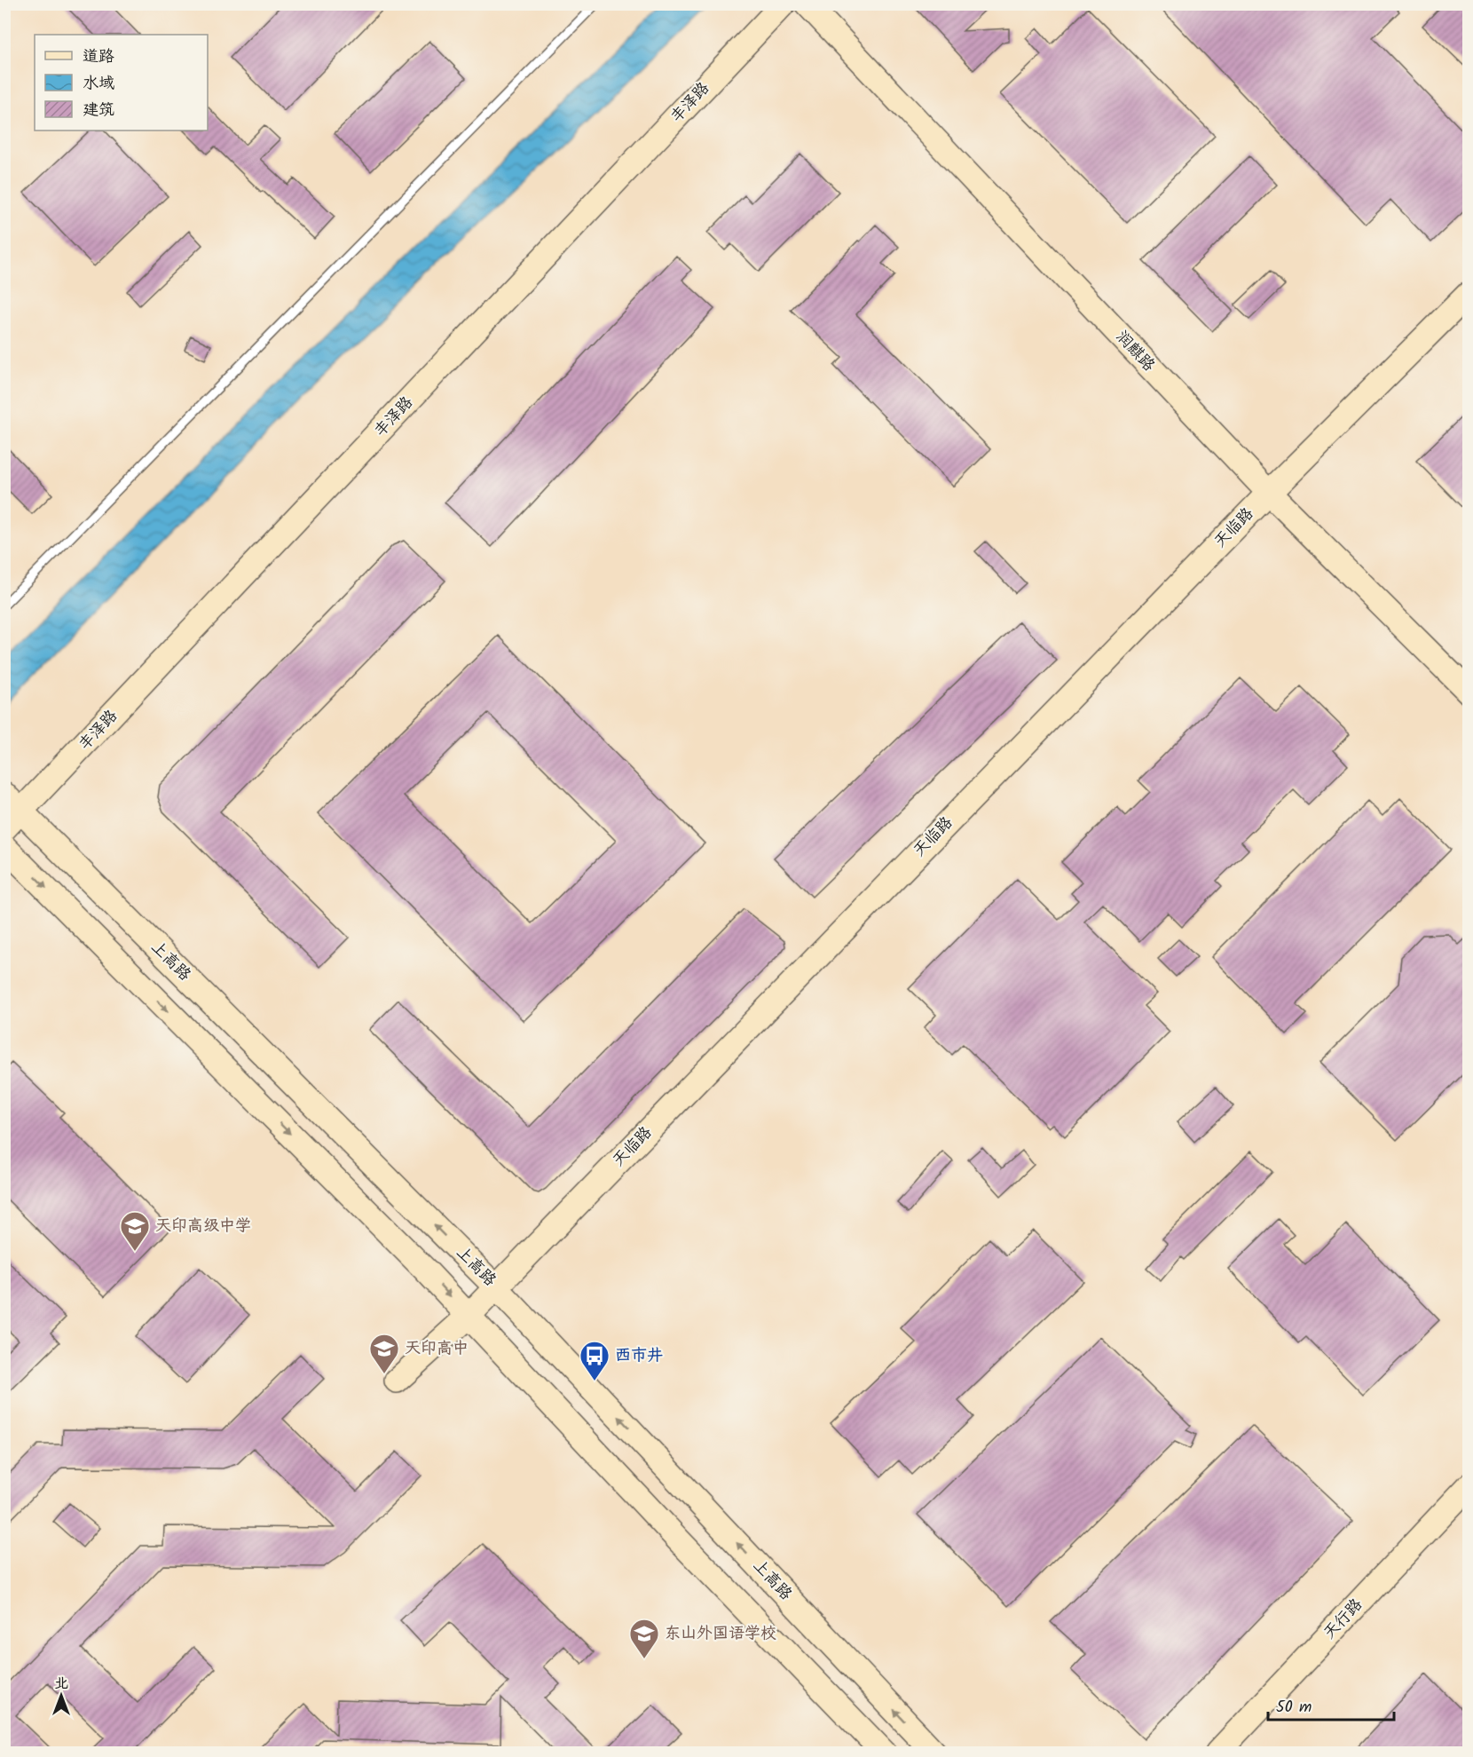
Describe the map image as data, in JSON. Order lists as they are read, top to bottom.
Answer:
{
  "streets": {
    "main road": [
      "丰泽路",
      "润麒路",
      "天临路",
      "上高路",
      "天行路"
    ]
  },
  "crossings": [
    ["丰泽路", "上高路"],
    ["润麒路", "天临路"],
    ["天临路", "上高路"]
  ],
  "places": {
    "school or university": ["天印高级中学", "天印高中", "东山外国语学校"],
    "bus stop": ["西市井"]
  },
  "legend": ["道路", "水域", "建筑"],
  "scale_bar": "50 m",
  "north": "top"
}
